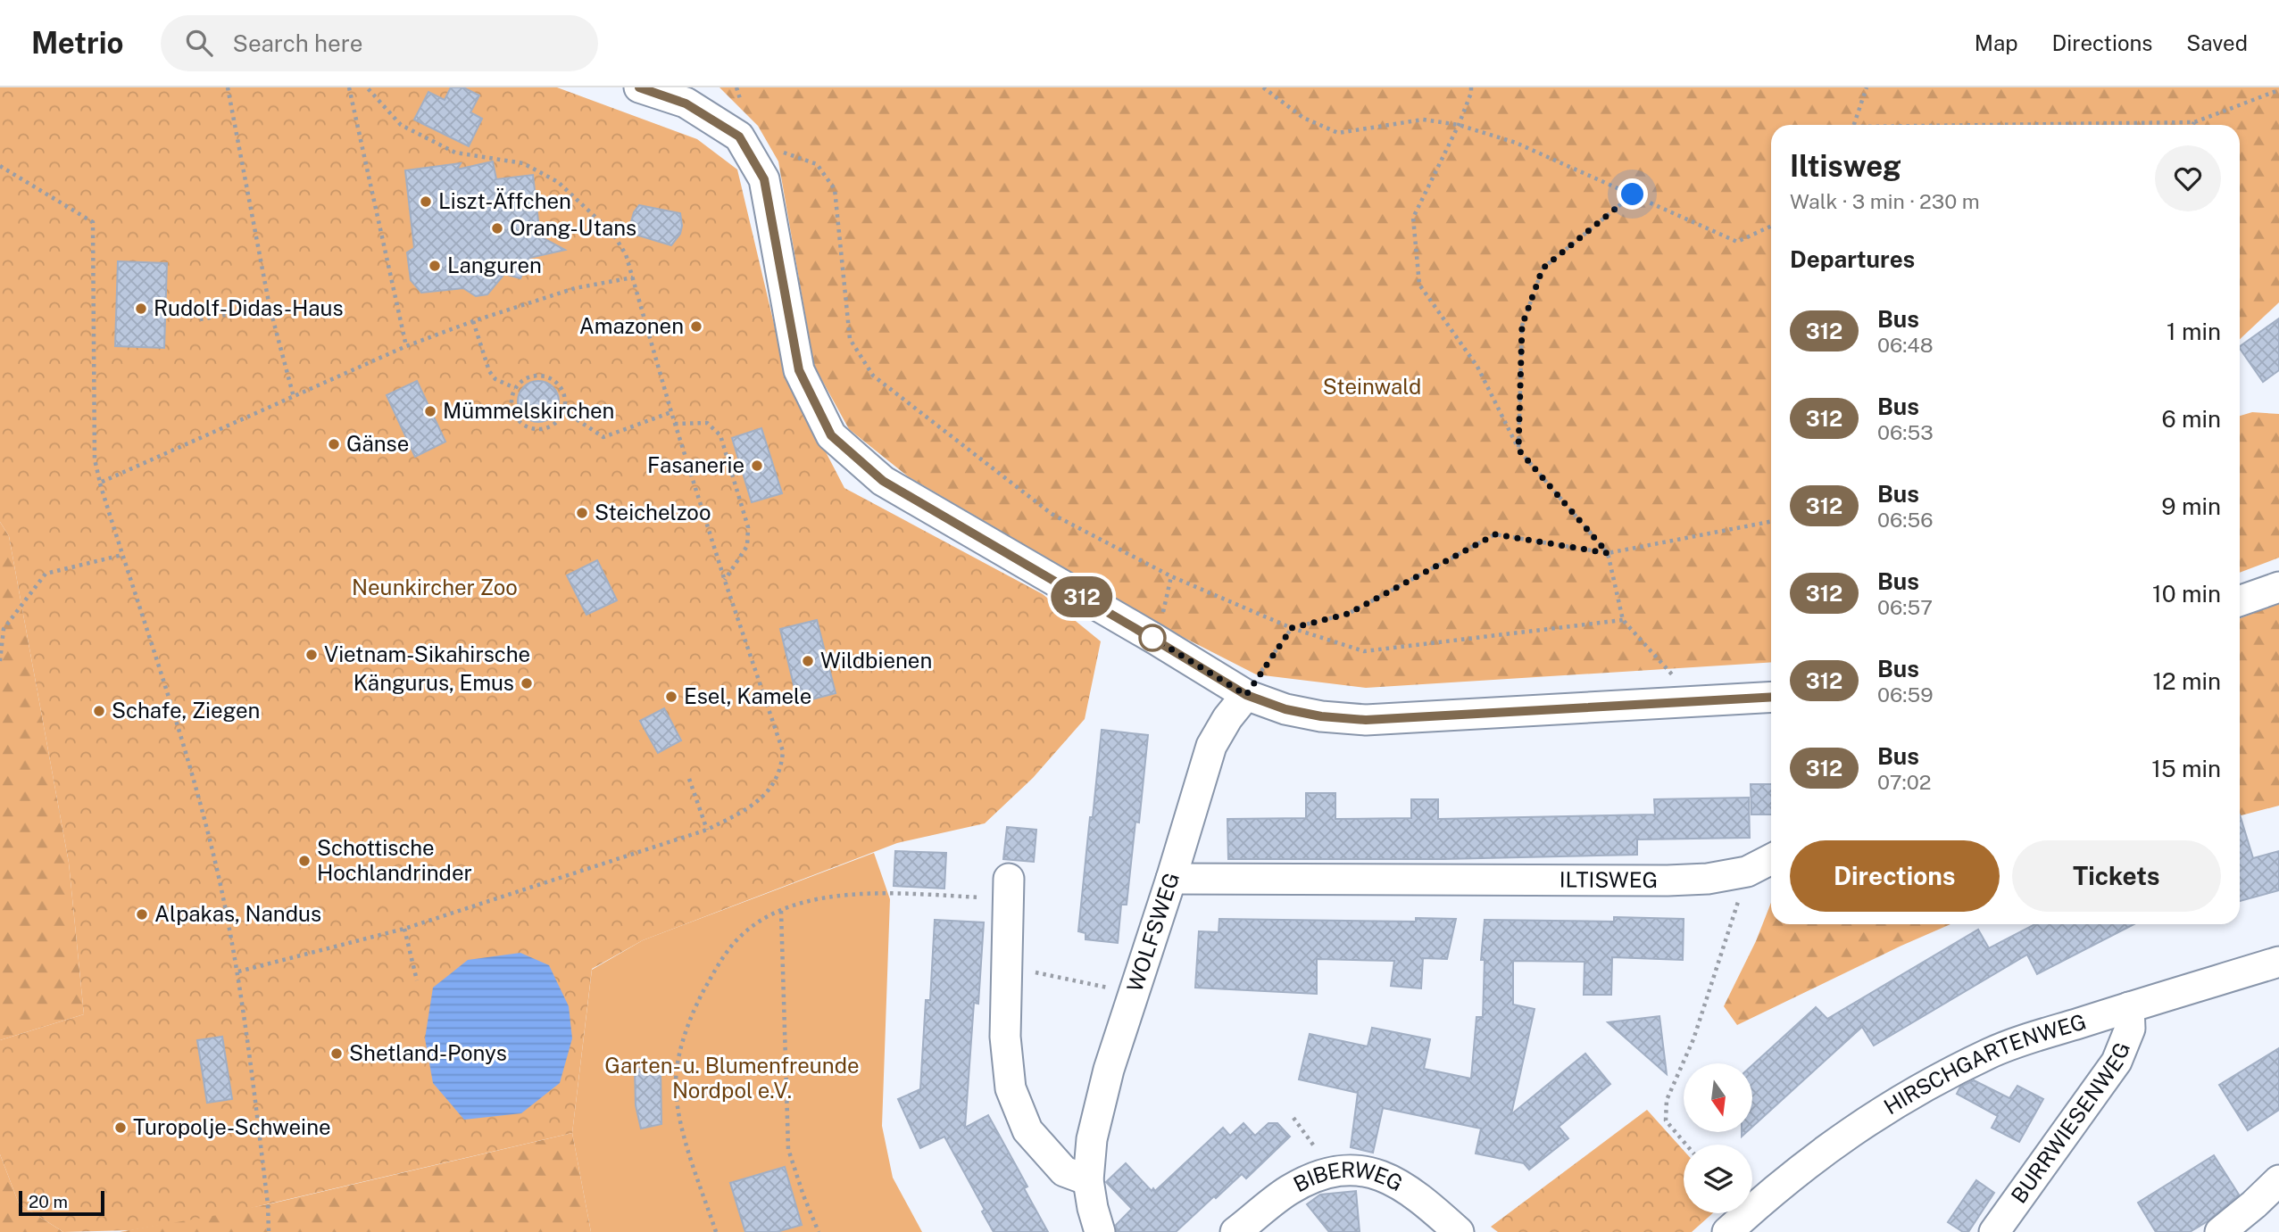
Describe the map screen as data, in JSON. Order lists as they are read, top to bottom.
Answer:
{
  "streets": {
    "street": [
      "ILTISWEG",
      "WOLFSWEG",
      "HIRSCHGARTENWEG",
      "BURRWIESENWEG",
      "BIBERWEG"
    ]
  },
  "crossings": [
    ["ILTISWEG", "WOLFSWEG"],
    ["HIRSCHGARTENWEG", "BURRWIESENWEG"]
  ],
  "parks": ["Steinwald", "Neunkircher Zoo", "Garten- u. Blumenfreunde Nordpol e.V."],
  "places": [
    "Liszt-Äffchen",
    "Orang-Utans",
    "Languren",
    "Rudolf-Didas-Haus",
    "Amazonen",
    "Mümmelskirchen",
    "Gänse",
    "Fasanerie",
    "Steichelzoo",
    "Vietnam-Sikahirsche",
    "Wildbienen",
    "Kängurus, Emus",
    "Esel, Kamele",
    "Schafe, Ziegen",
    "Schottische Hochlandrinder",
    "Alpakas, Nandus",
    "Shetland-Ponys",
    "Turopolje-Schweine"
  ],
  "lines": ["bus line 312"],
  "scale_bar": "20 m",
  "north": "bottom",
  "page": {
    "header": "Metrio",
    "search": "Search here",
    "nav": ["Map", "Directions", "Saved"],
    "on_map": "312",
    "heading": [
      ["Iltisweg", "Walk · 3 min · 230 m"],
      "Departures"
    ],
    "list": [
      {
        "mark": "312",
        "name": "Bus",
        "note": "06:48",
        "value": "1 min"
      },
      {
        "mark": "312",
        "name": "Bus",
        "note": "06:53",
        "value": "6 min"
      },
      {
        "mark": "312",
        "name": "Bus",
        "note": "06:56",
        "value": "9 min"
      },
      {
        "mark": "312",
        "name": "Bus",
        "note": "06:57",
        "value": "10 min"
      },
      {
        "mark": "312",
        "name": "Bus",
        "note": "06:59",
        "value": "12 min"
      },
      {
        "mark": "312",
        "name": "Bus",
        "note": "07:02",
        "value": "15 min"
      }
    ],
    "buttons": ["Directions", "Tickets"],
    "scale": "20 m"
  }
}
